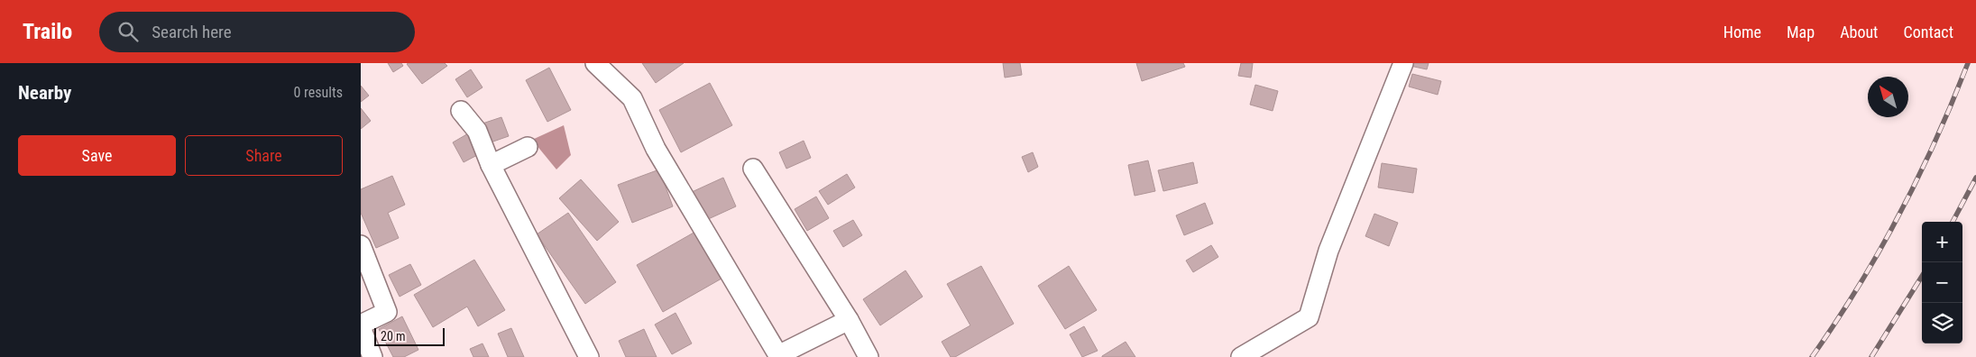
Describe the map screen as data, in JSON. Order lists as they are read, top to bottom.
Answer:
{
  "scale_bar": "20 m",
  "north": "top left",
  "page": {
    "header": "Trailo",
    "search": "Search here",
    "nav": [
      "Home",
      "Map",
      "About",
      "Contact"
    ],
    "heading": ["Nearby", "0 results"],
    "buttons": ["Save", "Share"],
    "map_buttons": ["+", "−"],
    "scale": "20 m"
  }
}
